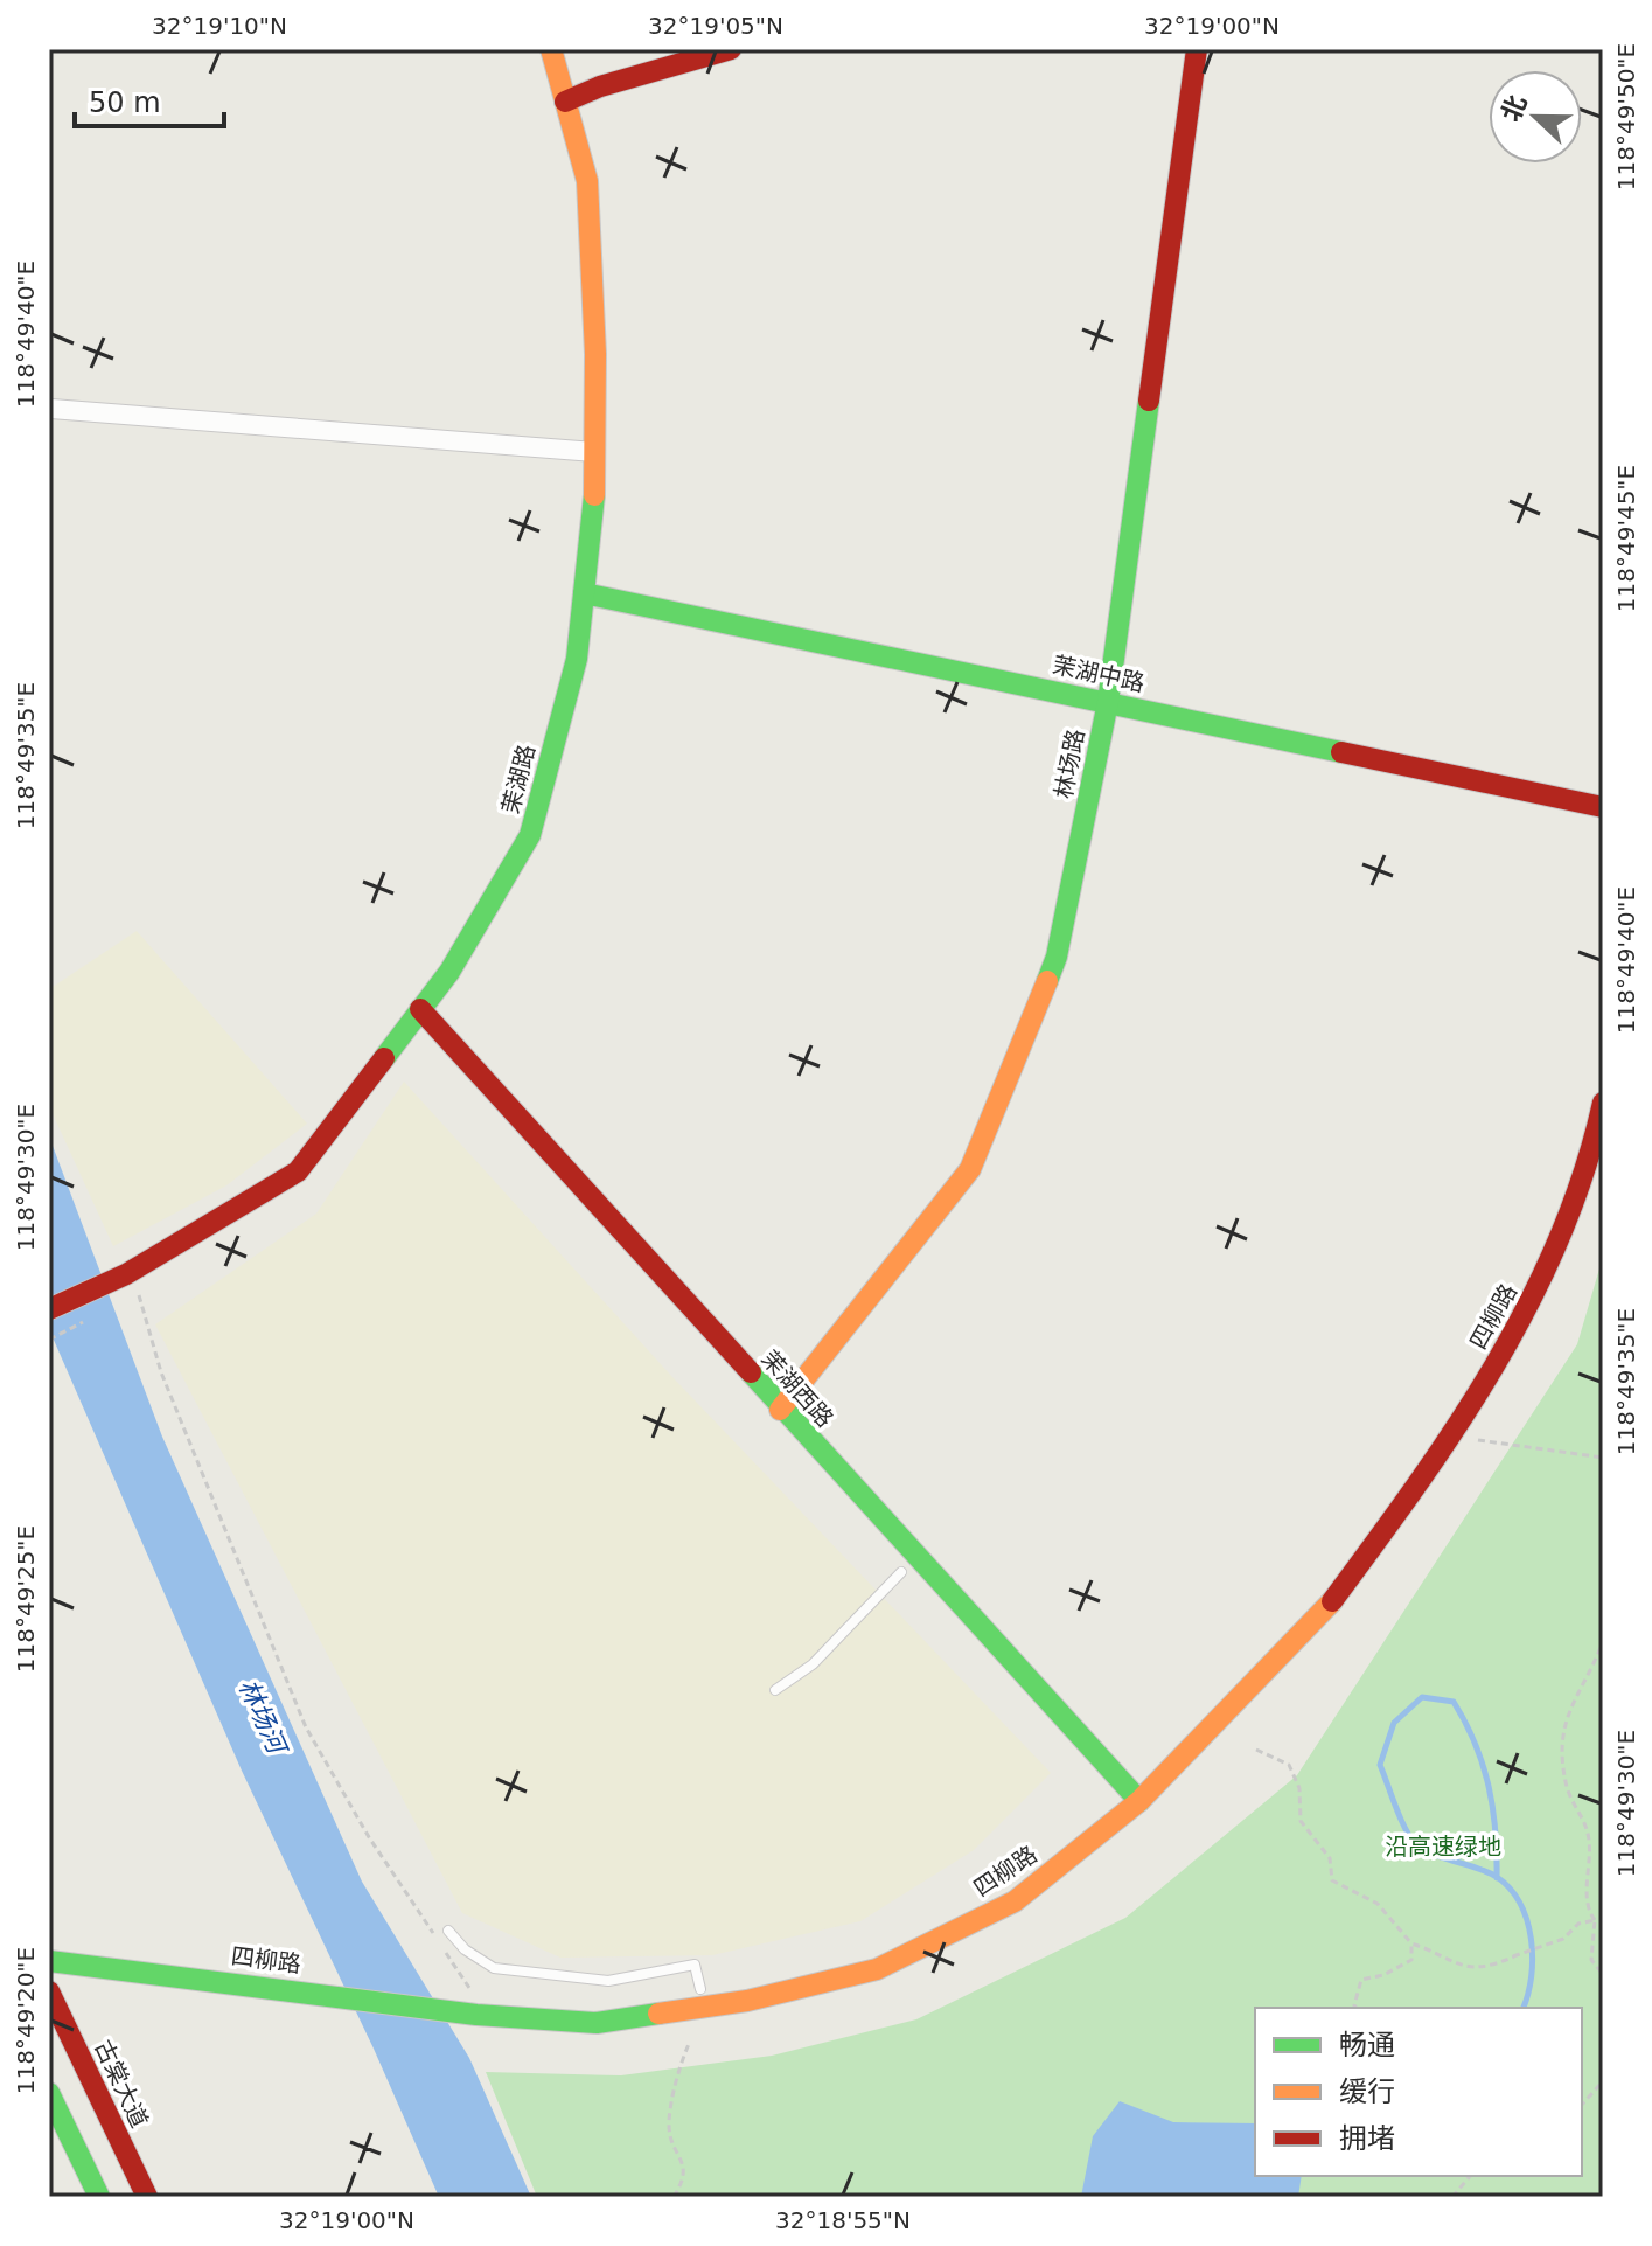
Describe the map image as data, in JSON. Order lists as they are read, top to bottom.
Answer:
{
  "streets": {
    "street": [
      "茉湖中路",
      "林场路",
      "茉湖路",
      "四柳路",
      "茉湖西路",
      "古棠大道"
    ]
  },
  "crossings": [
    ["茉湖中路", "林场路"],
    ["茉湖中路", "茉湖路"],
    ["林场路", "茉湖西路"],
    ["茉湖路", "茉湖西路"],
    ["四柳路", "茉湖西路"]
  ],
  "water": ["林场河"],
  "parks": ["沿高速绿地"],
  "legend": ["畅通", "缓行", "拥堵"],
  "scale_bar": "50 m",
  "north": "left",
  "coordinates": [
    "32°19'10\"N",
    "32°19'05\"N",
    "32°19'00\"N",
    "118°49'50\"E",
    "118°49'40\"E",
    "118°49'45\"E",
    "118°49'35\"E",
    "118°49'30\"E",
    "118°49'25\"E",
    "118°49'20\"E",
    "32°18'55\"N"
  ]
}
